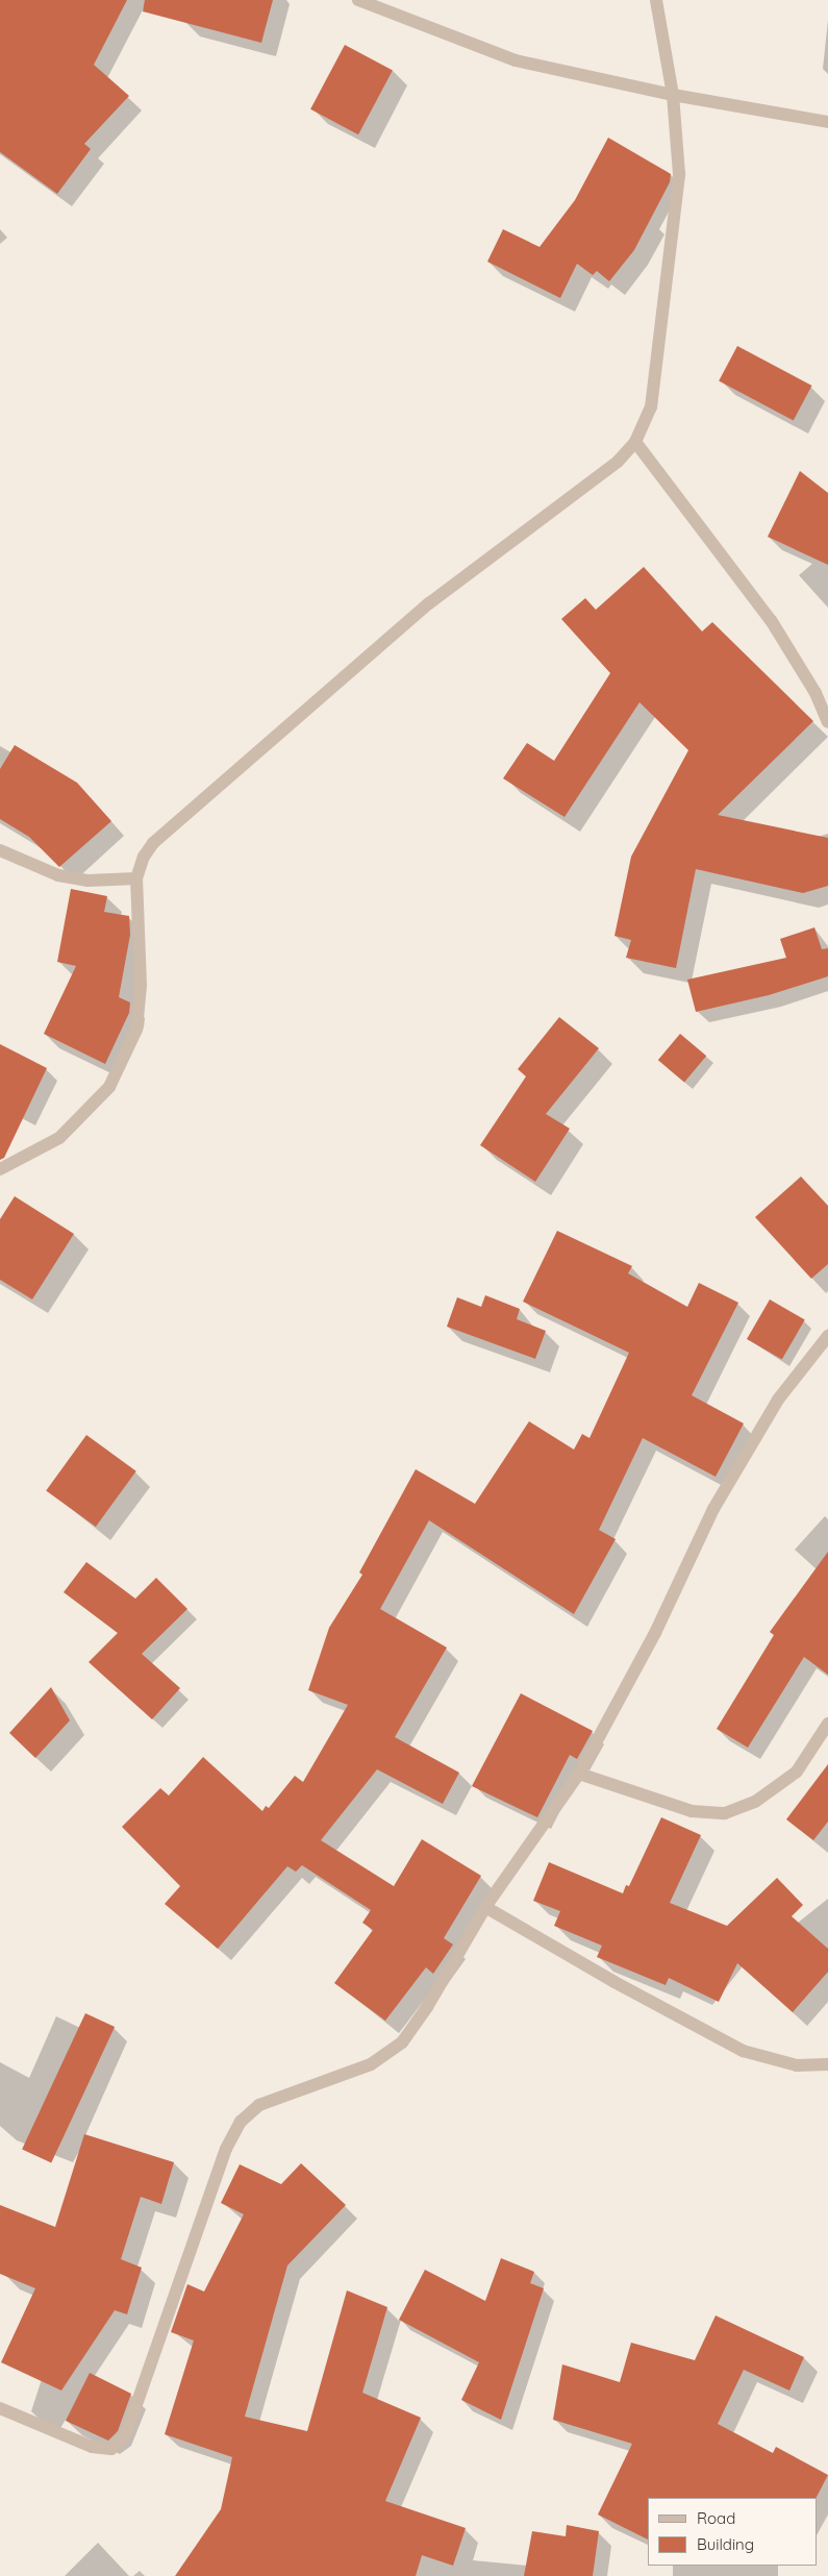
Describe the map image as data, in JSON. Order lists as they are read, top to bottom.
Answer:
{
  "legend": ["Road", "Building"]
}
